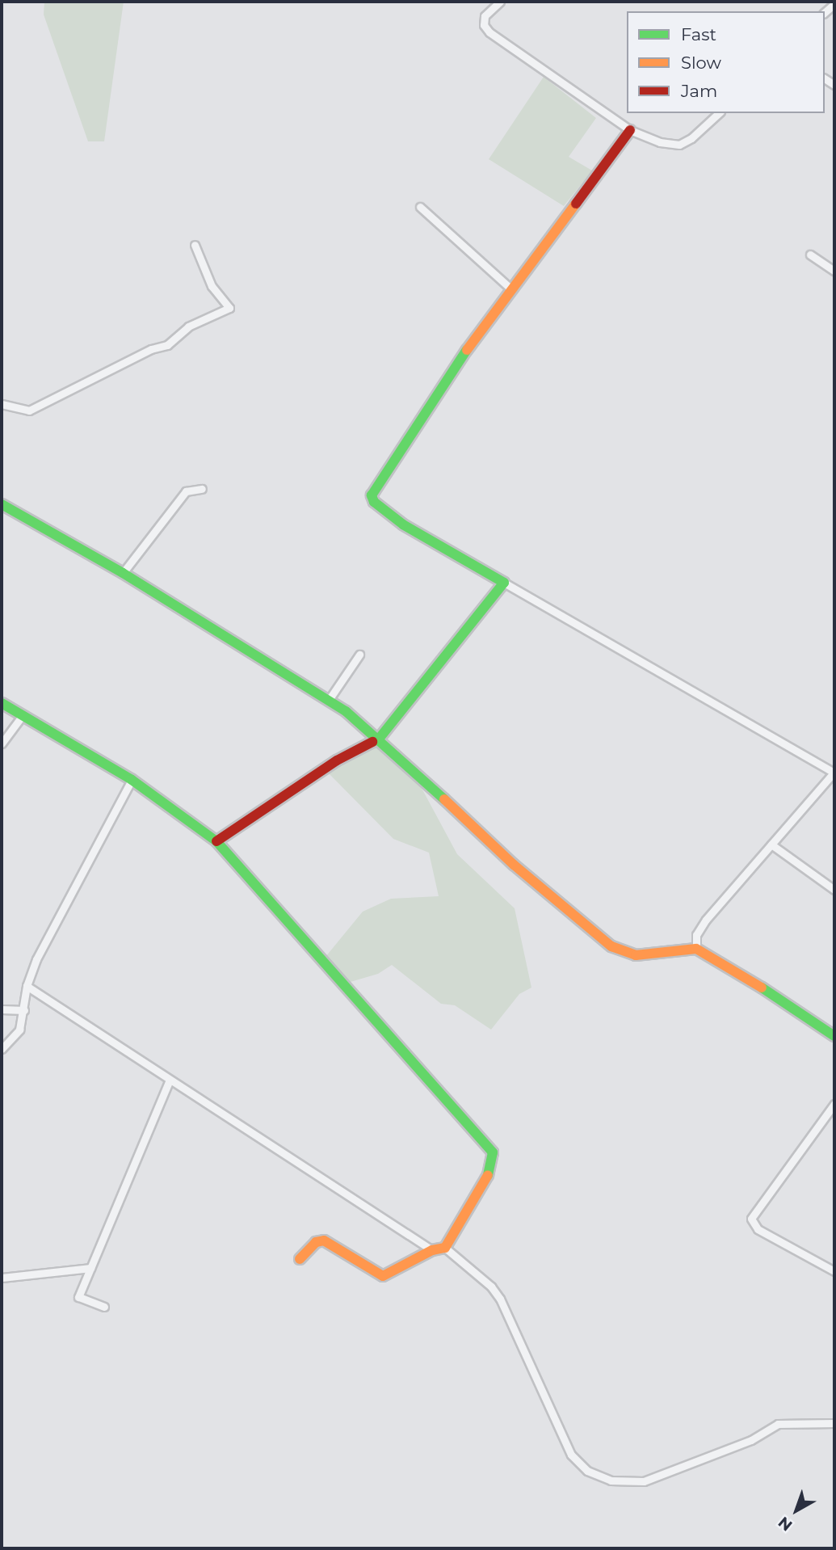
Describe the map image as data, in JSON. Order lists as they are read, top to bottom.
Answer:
{
  "legend": ["Fast", "Slow", "Jam"],
  "north": "bottom left"
}
